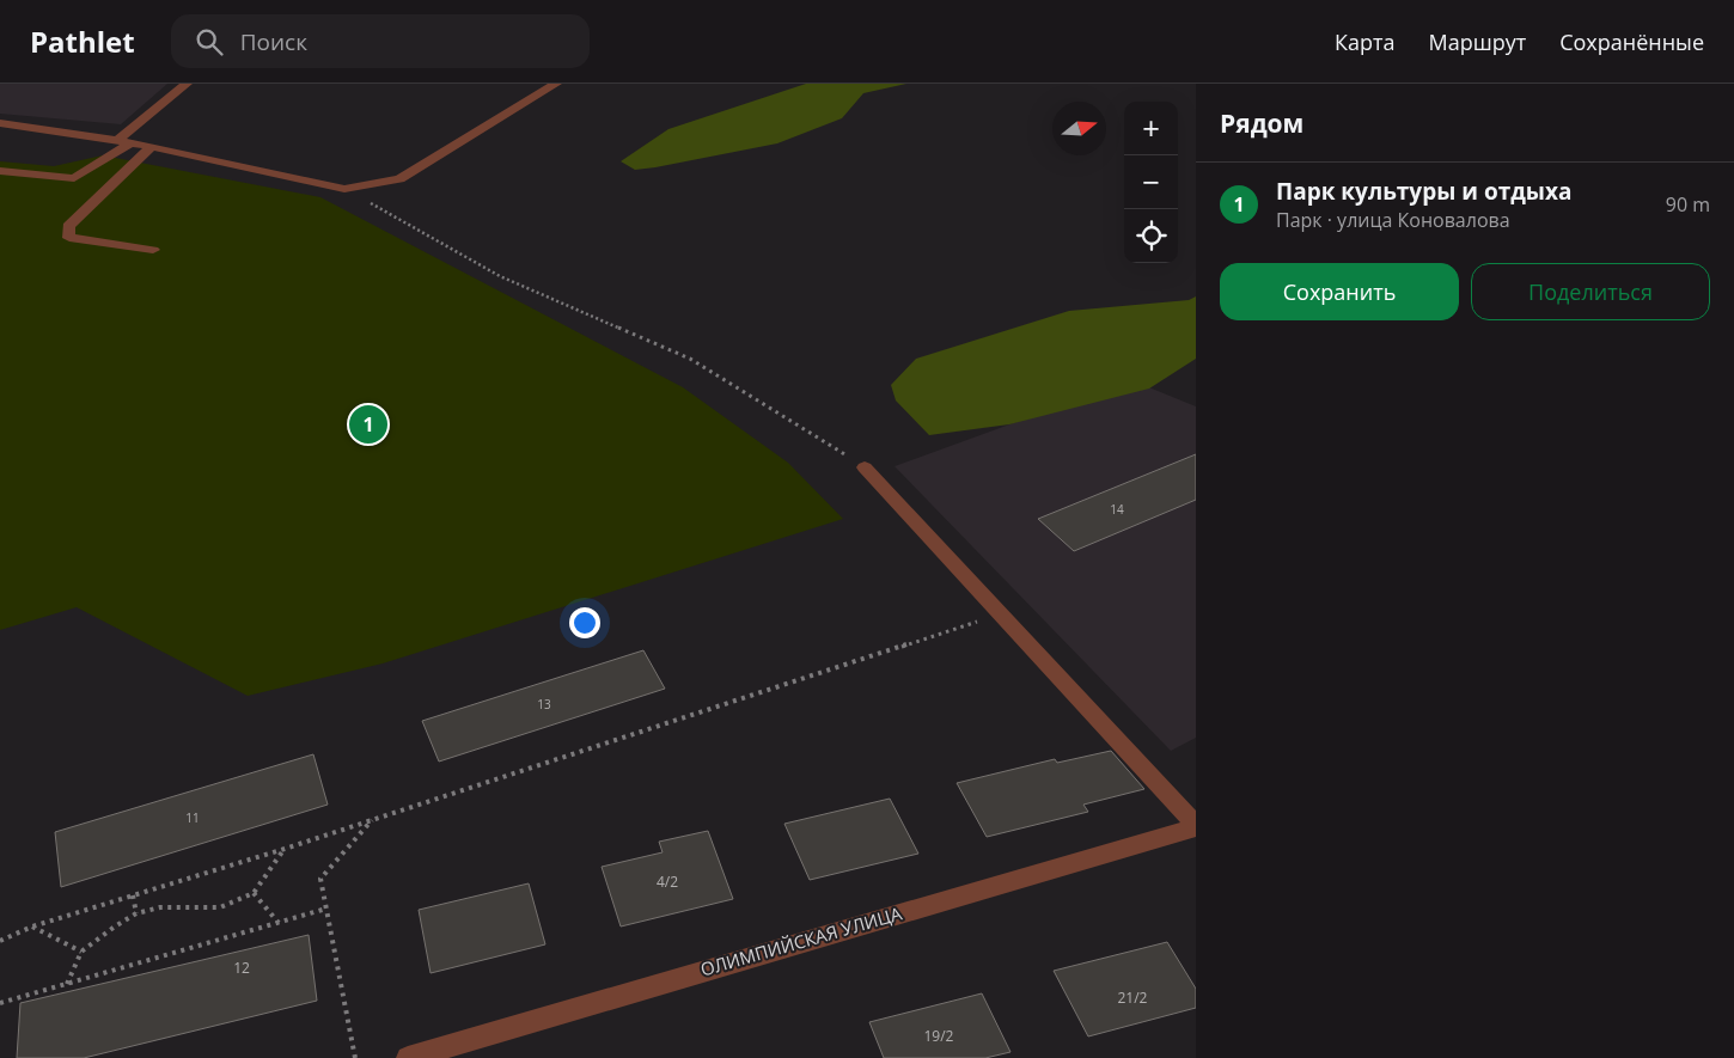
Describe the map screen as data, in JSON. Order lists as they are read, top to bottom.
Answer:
{
  "streets": {
    "street": ["ОЛИМПИЙСКАЯ УЛИЦА"]
  },
  "house_numbers": [
    "14",
    "13",
    "11",
    "4/2",
    "12",
    "21/2",
    "19/2"
  ],
  "north": "right",
  "page": {
    "header": "Pathlet",
    "search": "Поиск",
    "nav": ["Карта", "Маршрут", "Сохранённые"],
    "heading": "Рядом",
    "map_buttons": ["+", "−"],
    "list": [
      {
        "mark": "1",
        "name": "Парк культуры и отдыха",
        "note": "Парк · улица Коновалова",
        "value": "90 m"
      }
    ],
    "buttons": ["Сохранить", "Поделиться"],
    "pins": "1"
  }
}
